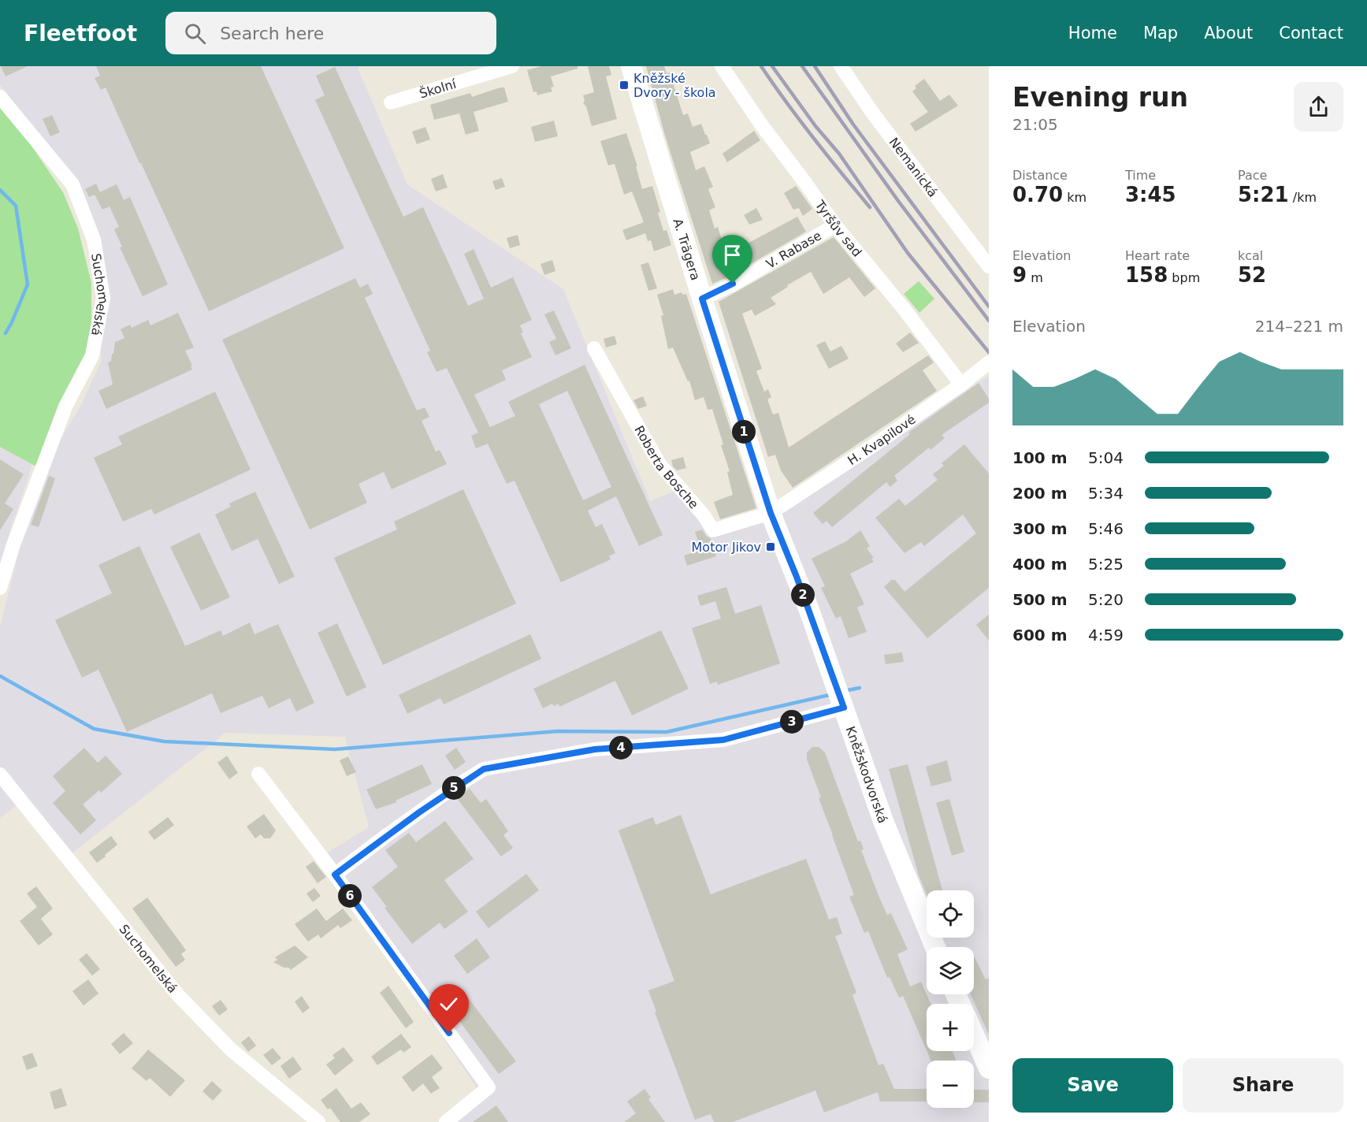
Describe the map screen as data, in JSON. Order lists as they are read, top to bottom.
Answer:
{
  "streets": {
    "street": [
      "Školní",
      "Nemanická",
      "Tyršův sad",
      "A. Trägera",
      "V. Rabase",
      "Suchomelská",
      "H. Kvapilové",
      "Roberta Bosche",
      "Kněžskodvorská"
    ]
  },
  "crossings": [
    ["Tyršův sad", "V. Rabase"],
    ["Tyršův sad", "H. Kvapilové"],
    ["A. Trägera", "V. Rabase"],
    ["A. Trägera", "H. Kvapilové"],
    ["A. Trägera", "Roberta Bosche"],
    ["A. Trägera", "Kněžskodvorská"],
    ["H. Kvapilové", "Roberta Bosche"],
    ["H. Kvapilové", "Kněžskodvorská"],
    ["Roberta Bosche", "Kněžskodvorská"]
  ],
  "places": {
    "transit": ["Kněžské Dvory - škola", "Motor Jikov"]
  },
  "page": {
    "header": "Fleetfoot",
    "search": "Search here",
    "nav": [
      "Home",
      "Map",
      "About",
      "Contact"
    ],
    "heading": ["Evening run", "21:05"],
    "stats": [
      ["Distance", "0.70 km"],
      ["Time", "3:45"],
      ["Pace", "5:21 /km"],
      ["Elevation", "9 m"],
      ["Heart rate", "158 bpm"],
      ["kcal", "52"]
    ],
    "chart": ["Elevation", "214–221 m"],
    "pins": [
      "1",
      "2",
      "3",
      "4",
      "5",
      "6"
    ],
    "list": [
      {
        "name": "100 m",
        "note": "5:04"
      },
      {
        "name": "200 m",
        "note": "5:34"
      },
      {
        "name": "300 m",
        "note": "5:46"
      },
      {
        "name": "400 m",
        "note": "5:25"
      },
      {
        "name": "500 m",
        "note": "5:20"
      },
      {
        "name": "600 m",
        "note": "4:59"
      }
    ],
    "map_buttons": ["+", "−"],
    "buttons": ["Save", "Share"]
  }
}
